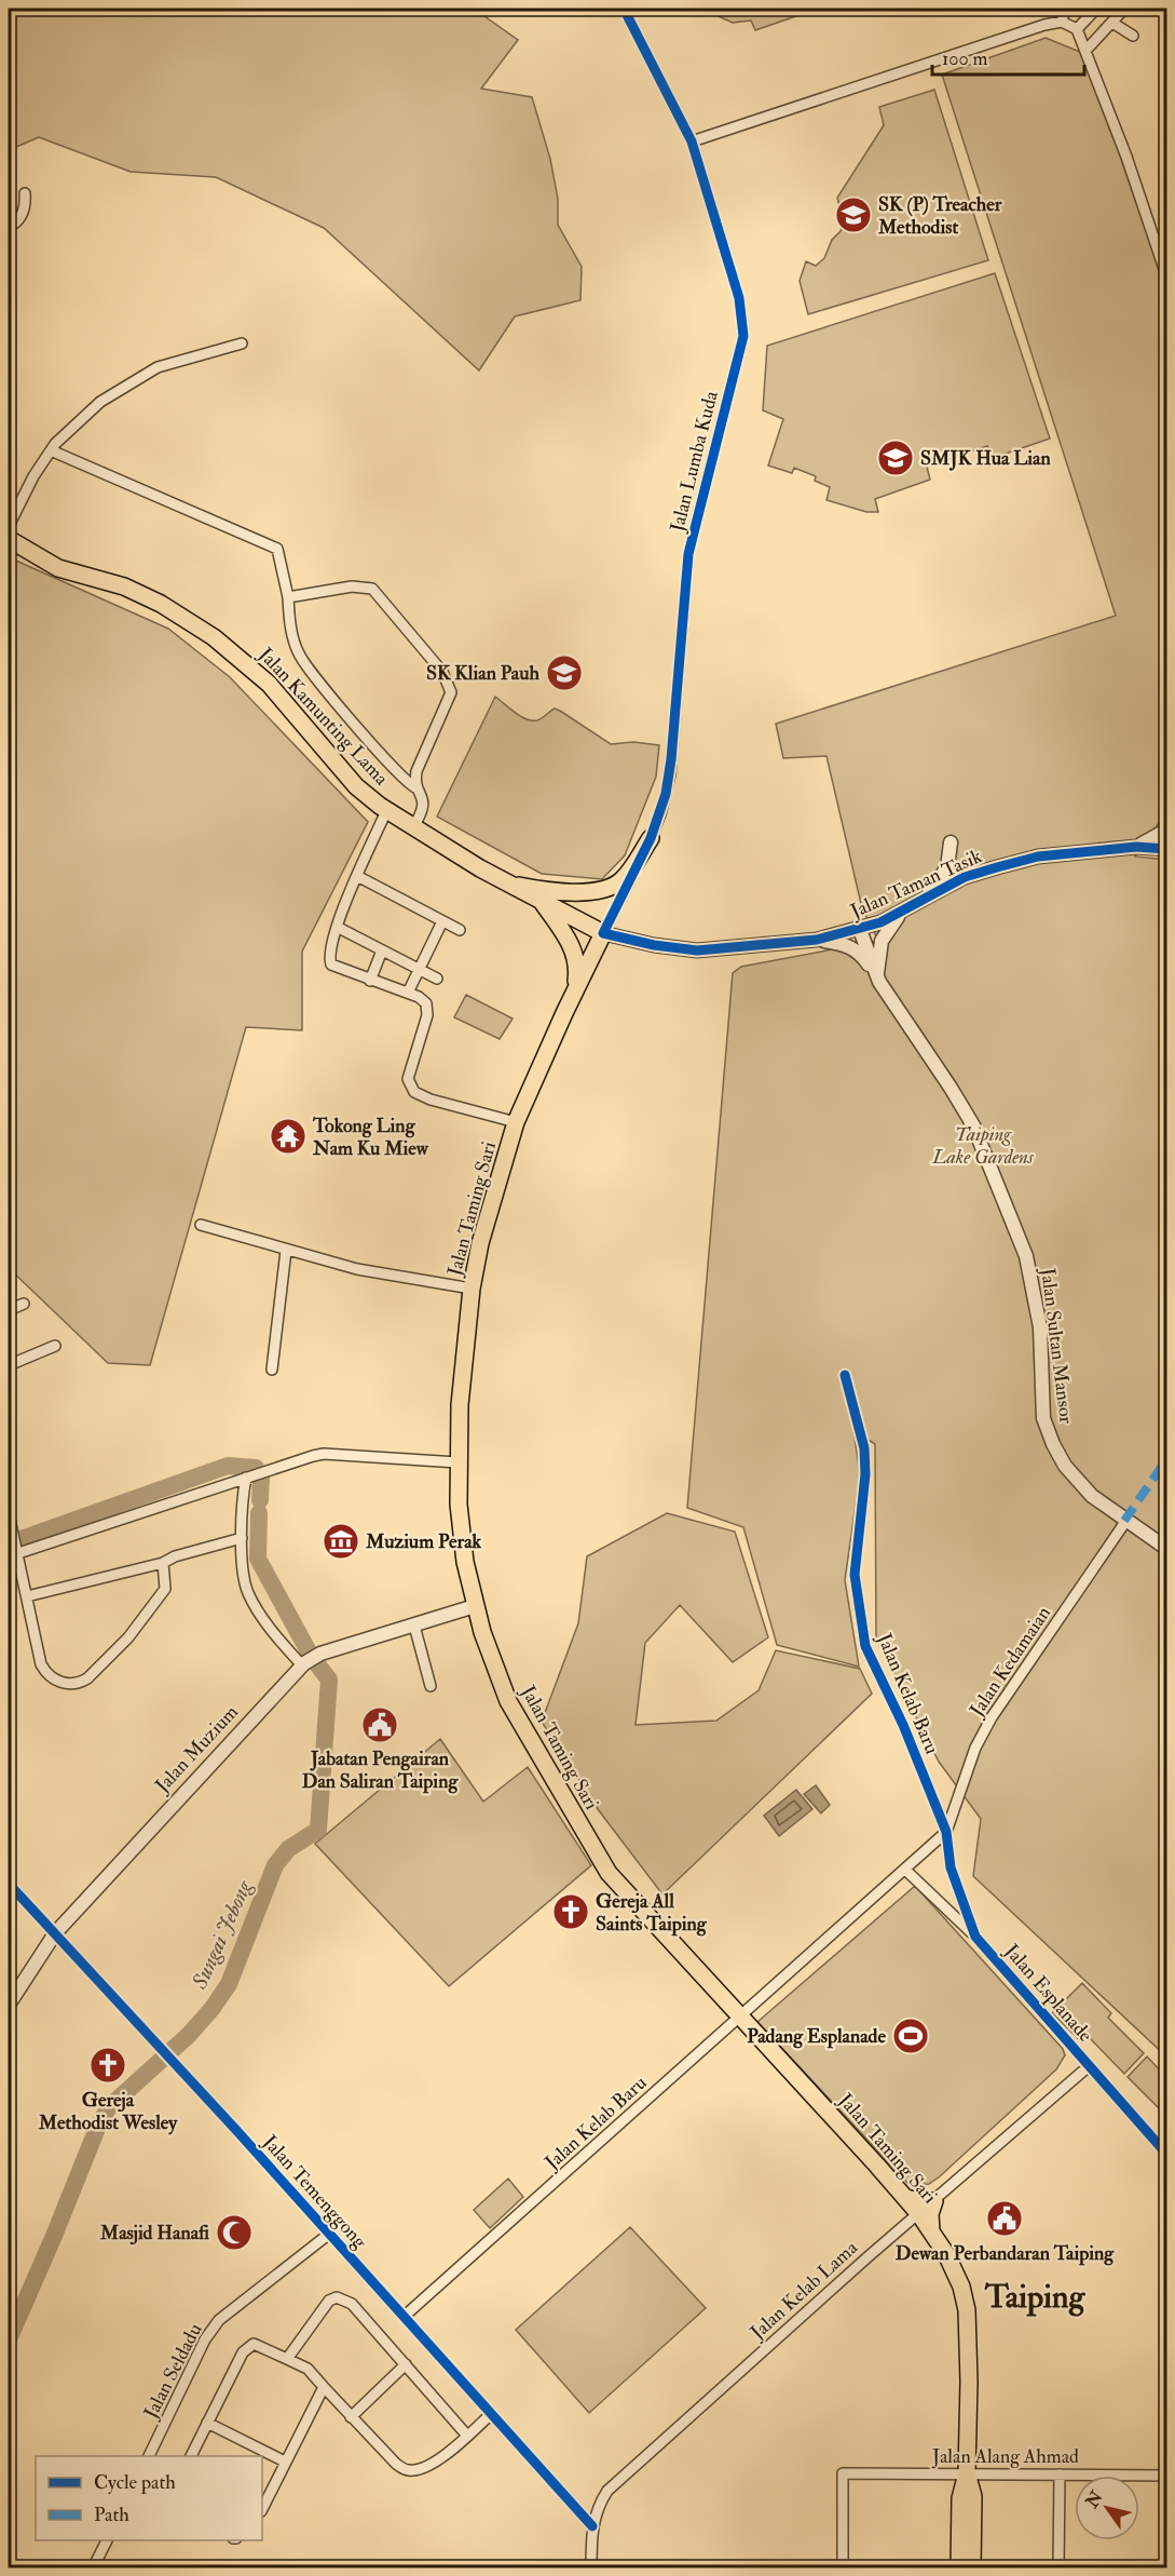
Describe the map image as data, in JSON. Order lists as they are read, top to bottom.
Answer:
{
  "streets": {
    "main road": ["Jalan Kamunting Lama", "Jalan Taming Sari"],
    "street": [
      "Jalan Lumba Kuda",
      "Jalan Taman Tasik",
      "Jalan Sultan Mansor",
      "Jalan Kedamaian",
      "Jalan Kelab Baru",
      "Jalan Muzium",
      "Jalan Esplanade",
      "Jalan Temenggong",
      "Jalan Kelab Lama",
      "Jalan Seldadu",
      "Jalan Alang Ahmad"
    ]
  },
  "crossings": [
    ["Jalan Lumba Kuda", "Jalan Kamunting Lama"],
    ["Jalan Lumba Kuda", "Jalan Taman Tasik"],
    ["Jalan Lumba Kuda", "Jalan Taming Sari"],
    ["Jalan Kamunting Lama", "Jalan Taman Tasik"],
    ["Jalan Kamunting Lama", "Jalan Taming Sari"],
    ["Jalan Taman Tasik", "Jalan Taming Sari"],
    ["Jalan Taming Sari", "Jalan Kelab Baru"],
    ["Jalan Taming Sari", "Jalan Muzium"],
    ["Jalan Taming Sari", "Jalan Kelab Lama"],
    ["Jalan Taming Sari", "Jalan Alang Ahmad"],
    ["Jalan Sultan Mansor", "Jalan Kedamaian"],
    ["Jalan Kedamaian", "Jalan Kelab Baru"],
    ["Jalan Kedamaian", "Jalan Esplanade"],
    ["Jalan Kelab Baru", "Jalan Esplanade"],
    ["Jalan Kelab Baru", "Jalan Temenggong"],
    ["Jalan Muzium", "Jalan Temenggong"],
    ["Jalan Esplanade", "Jalan Kelab Lama"],
    ["Jalan Temenggong", "Jalan Kelab Lama"],
    ["Jalan Temenggong", "Jalan Seldadu"]
  ],
  "districts": ["Taiping"],
  "water": ["Sungai Jebong"],
  "parks": ["Taiping Lake Gardens"],
  "places": {
    "school or university": ["SK (P) Treacher Methodist", "SMJK Hua Lian", "SK Klian Pauh"],
    "temple": ["Tokong Ling Nam Ku Miew"],
    "museum": ["Muzium Perak"],
    "public building": ["Jabatan Pengairan Dan Saliran Taiping", "Dewan Perbandaran Taiping"],
    "church": ["Gereja All Saints Taiping", "Gereja Methodist Wesley"],
    "sports": ["Padang Esplanade"],
    "mosque": ["Masjid Hanafi"]
  },
  "legend": ["Cycle path", "Path"],
  "scale_bar": "100 m",
  "north": "top left"
}
